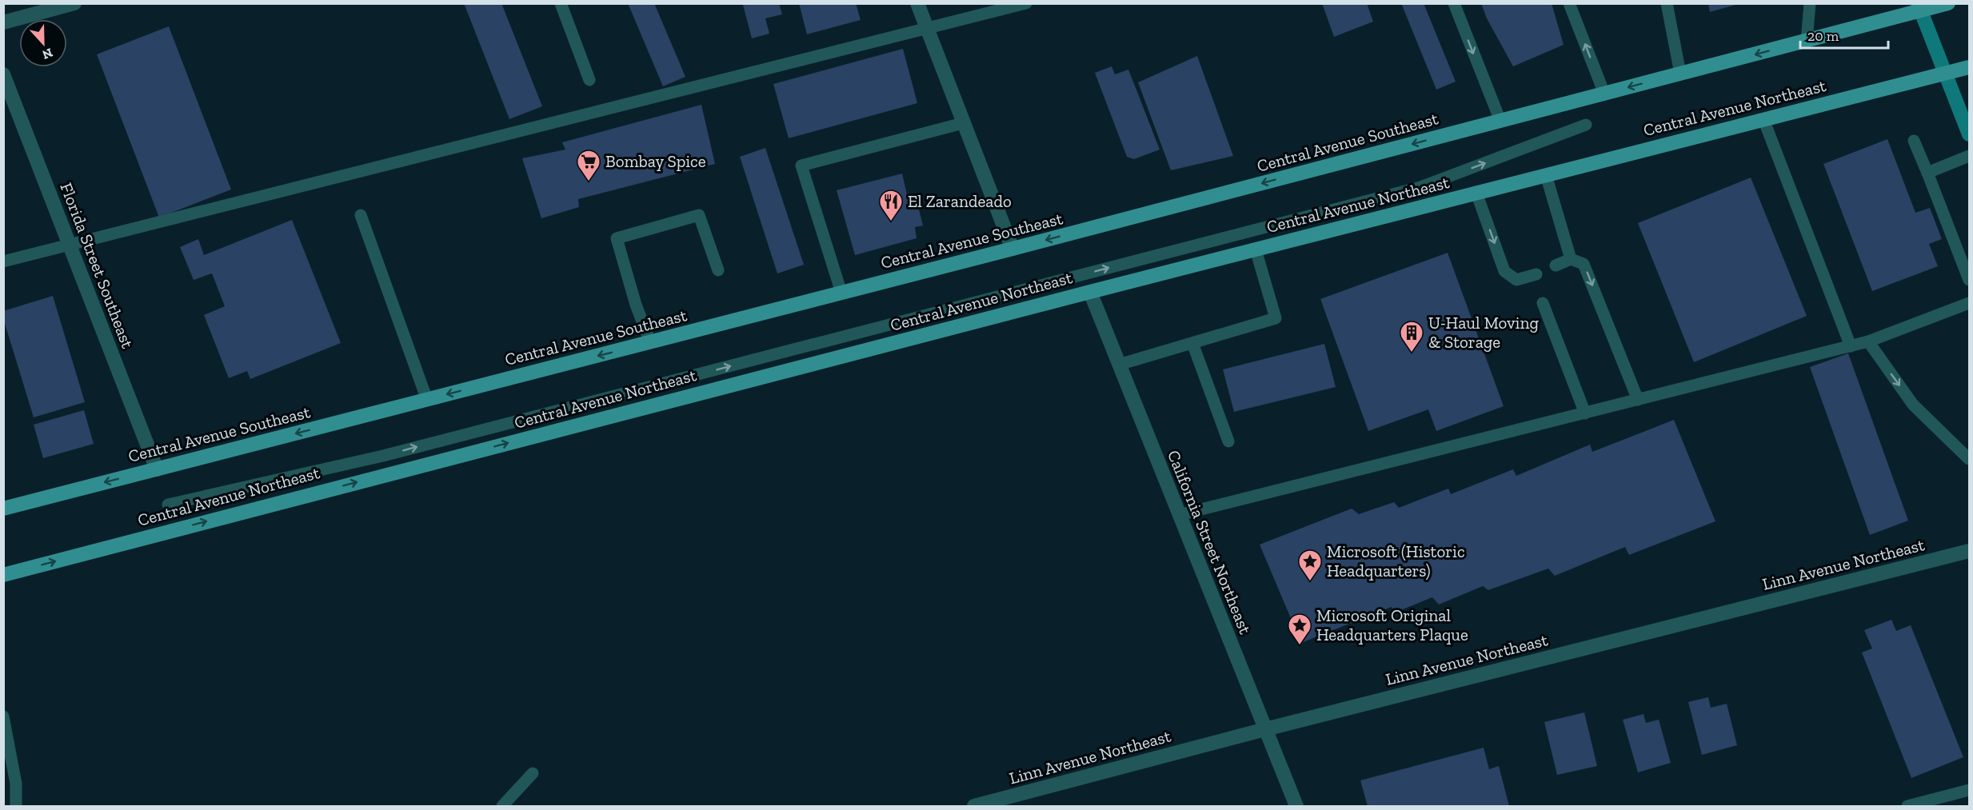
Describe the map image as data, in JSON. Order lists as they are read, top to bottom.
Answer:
{
  "streets": {
    "main road": ["Central Avenue Northeast", "Central Avenue Southeast"],
    "street": ["Florida Street Southeast", "California Street Northeast", "Linn Avenue Northeast"]
  },
  "crossings": [
    ["Central Avenue Northeast", "California Street Northeast"],
    ["Central Avenue Southeast", "Florida Street Southeast"],
    ["California Street Northeast", "Linn Avenue Northeast"]
  ],
  "one_way": ["Central Avenue Northeast", "Central Avenue Southeast"],
  "places": {
    "supermarket": ["Bombay Spice"],
    "restaurant": ["El Zarandeado"],
    "building": ["U-Haul Moving & Storage"],
    "place": ["Microsoft (Historic Headquarters)", "Microsoft Original Headquarters Plaque"]
  },
  "scale_bar": "20 m",
  "north": "bottom"
}
